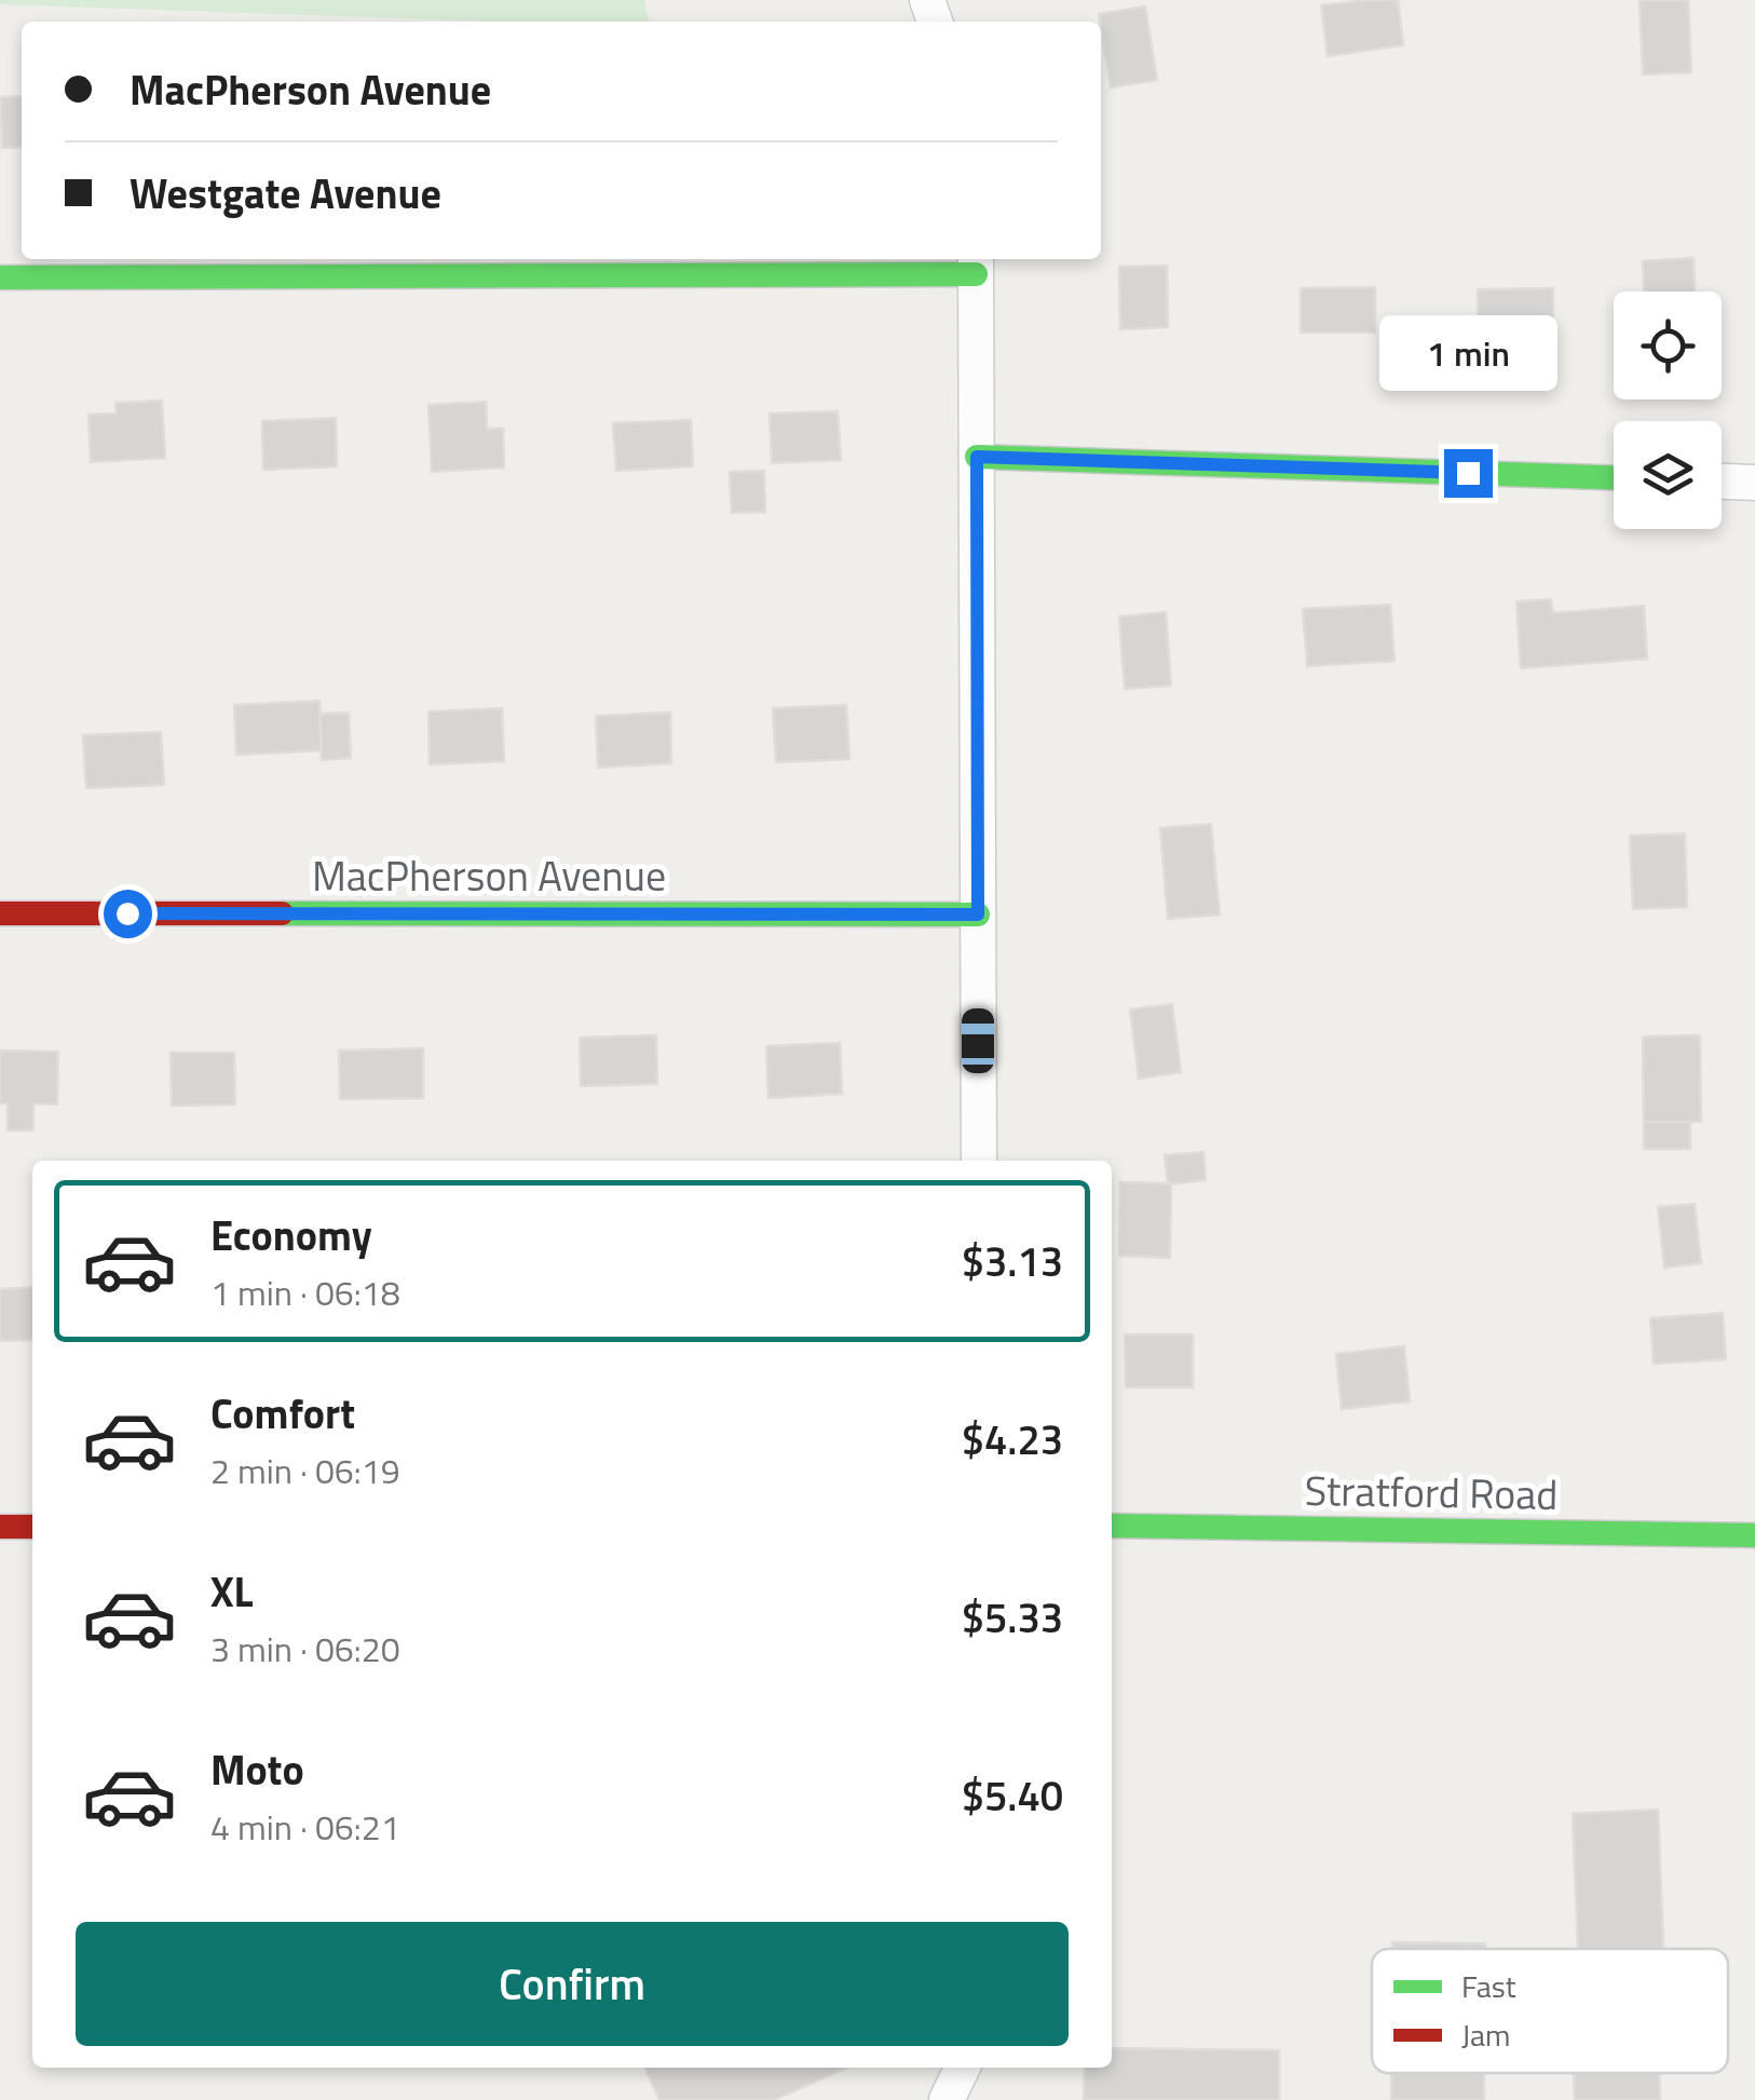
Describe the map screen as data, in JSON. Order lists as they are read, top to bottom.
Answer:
{
  "streets": {
    "street": ["MacPherson Avenue", "Stratford Road"]
  },
  "legend": ["Fast", "Jam"],
  "page": {
    "banner": ["MacPherson Avenue", "Westgate Avenue"],
    "bubble": "1 min",
    "list": [
      {
        "name": "Economy",
        "note": "1 min · 06:18",
        "value": "$3.13"
      },
      {
        "name": "Comfort",
        "note": "2 min · 06:19",
        "value": "$4.23"
      },
      {
        "name": "XL",
        "note": "3 min · 06:20",
        "value": "$5.33"
      },
      {
        "name": "Moto",
        "note": "4 min · 06:21",
        "value": "$5.40"
      }
    ],
    "buttons": "Confirm"
  }
}
